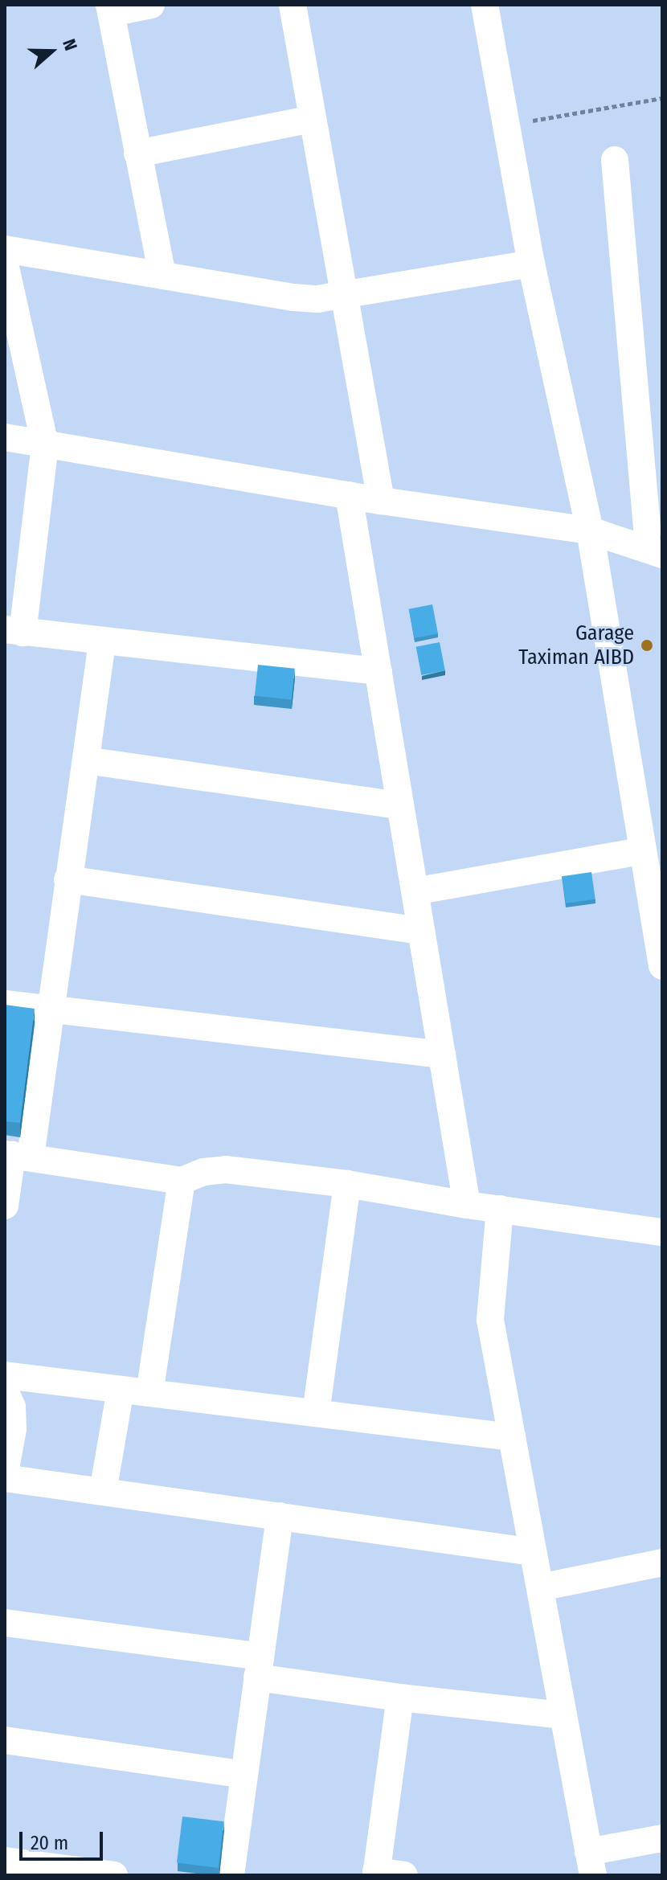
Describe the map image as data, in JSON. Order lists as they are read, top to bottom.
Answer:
{
  "places": ["Garage Taximan AIBD"],
  "scale_bar": "20 m",
  "north": "right"
}
